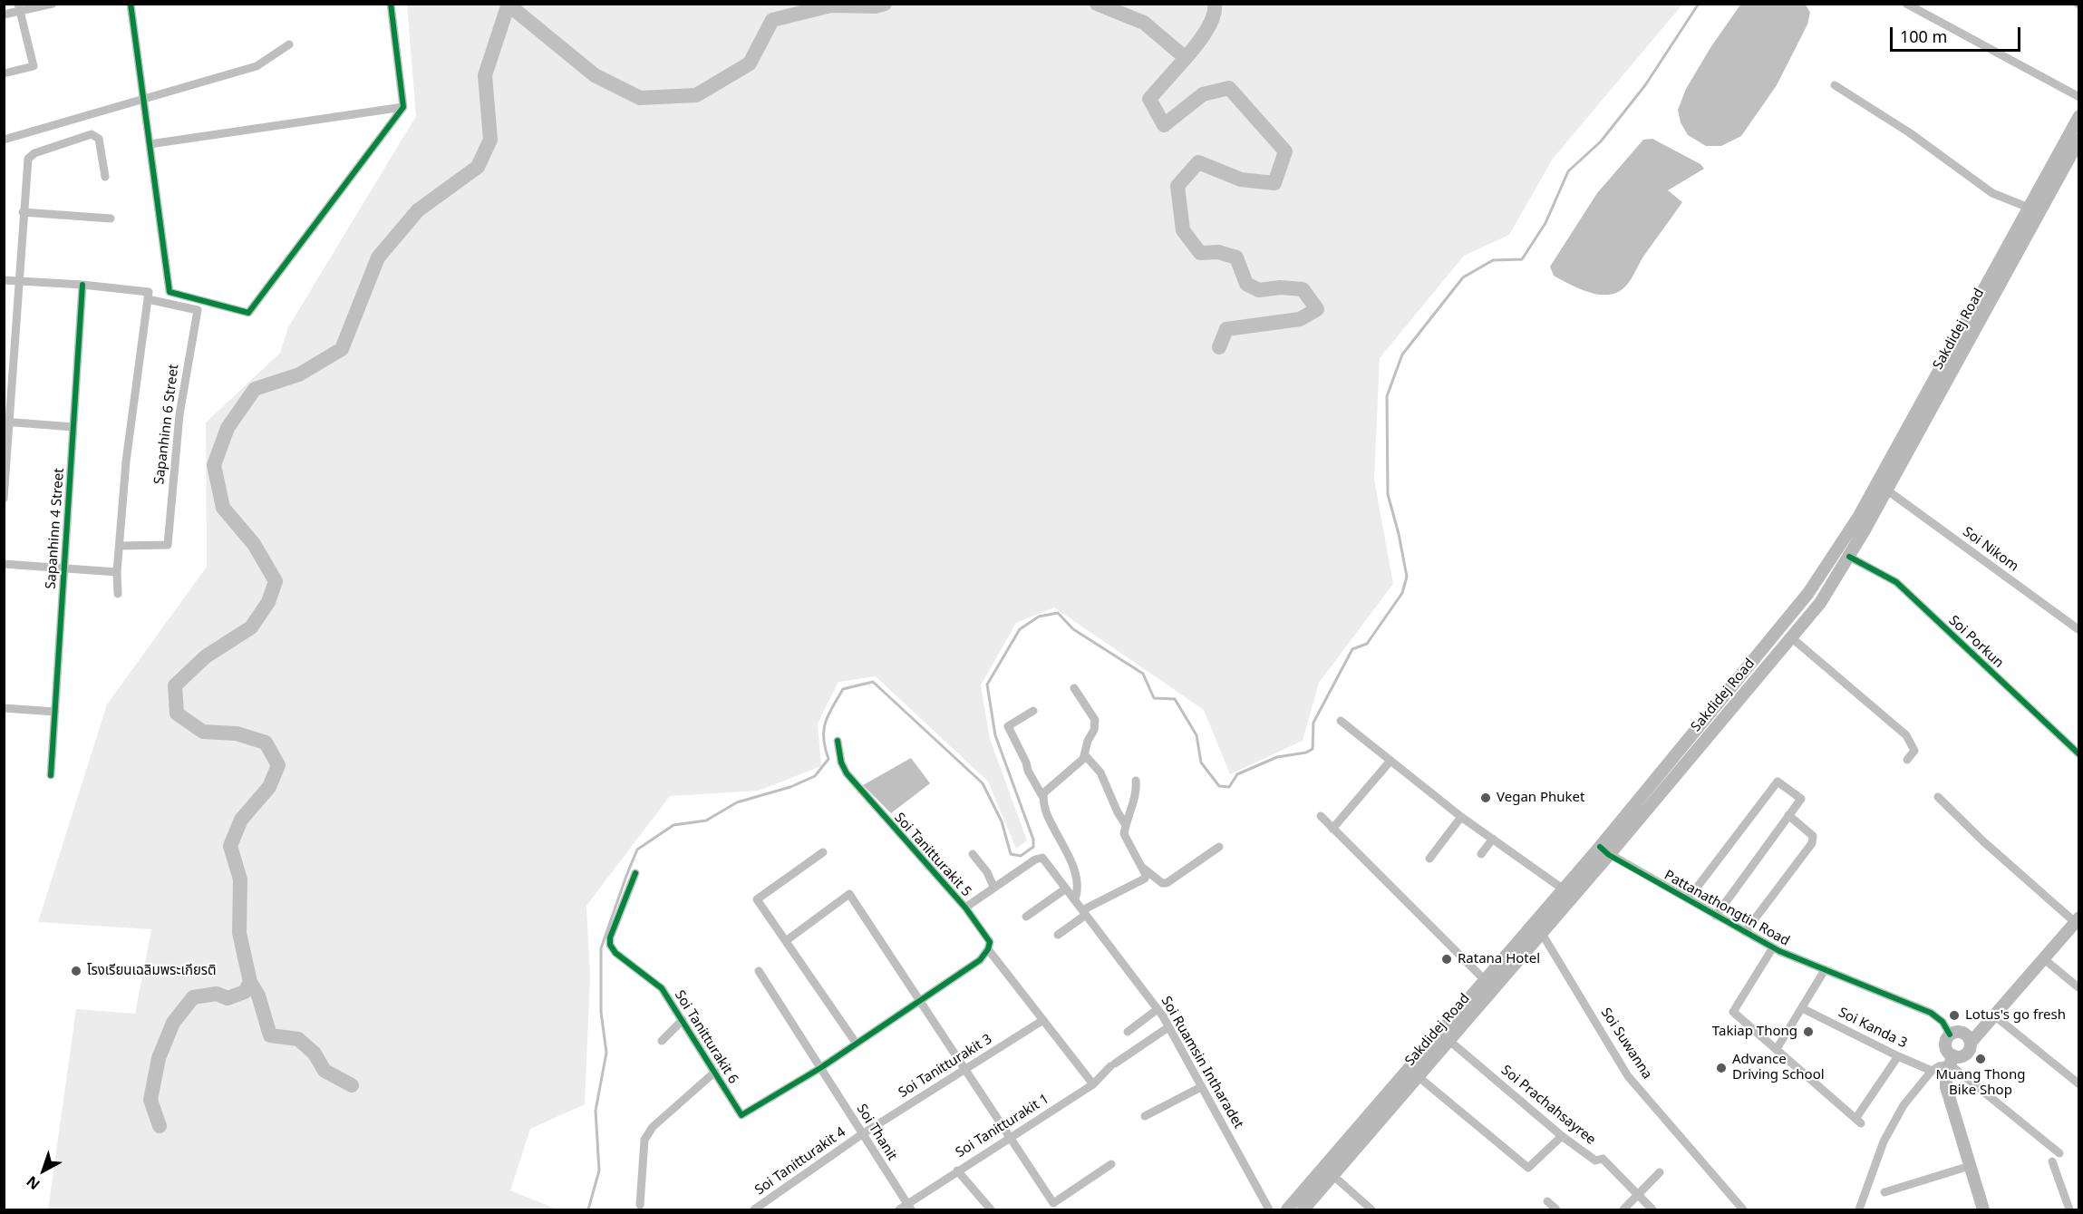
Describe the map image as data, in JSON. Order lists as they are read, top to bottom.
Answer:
{
  "streets": {
    "main road": ["Sakdidej Road"],
    "street": [
      "Sapanhinn 6 Street",
      "Sapanhinn 4 Street",
      "Soi Nikom",
      "Soi Porkun",
      "Soi Tanitturakit 5",
      "Pattanathongtin Road",
      "Soi Kanda 3",
      "Soi Tanitturakit 6",
      "Soi Suwanna",
      "Soi Ruamsin Intharadet",
      "Soi Tanitturakit 3",
      "Soi Prachahsayree",
      "Soi Tanitturakit 1",
      "Soi Thanit",
      "Soi Tanitturakit 4"
    ]
  },
  "crossings": [
    ["Sakdidej Road", "Soi Nikom"],
    ["Sakdidej Road", "Soi Porkun"],
    ["Sakdidej Road", "Pattanathongtin Road"],
    ["Sakdidej Road", "Soi Suwanna"],
    ["Sakdidej Road", "Soi Prachahsayree"],
    ["Soi Tanitturakit 5", "Soi Tanitturakit 3"],
    ["Soi Tanitturakit 5", "Soi Tanitturakit 1"],
    ["Soi Tanitturakit 6", "Soi Thanit"],
    ["Soi Ruamsin Intharadet", "Soi Tanitturakit 1"],
    ["Soi Tanitturakit 3", "Soi Thanit"],
    ["Soi Tanitturakit 3", "Soi Tanitturakit 4"],
    ["Soi Tanitturakit 1", "Soi Thanit"],
    ["Soi Thanit", "Soi Tanitturakit 4"]
  ],
  "places": [
    "Vegan Phuket",
    "Ratana Hotel",
    "โรงเรียนเฉลิมพระเกียรติ",
    "Lotus's go fresh",
    "Takiap Thong",
    "Muang Thong Bike Shop",
    "Advance Driving School"
  ],
  "scale_bar": "100 m",
  "north": "bottom left"
}
